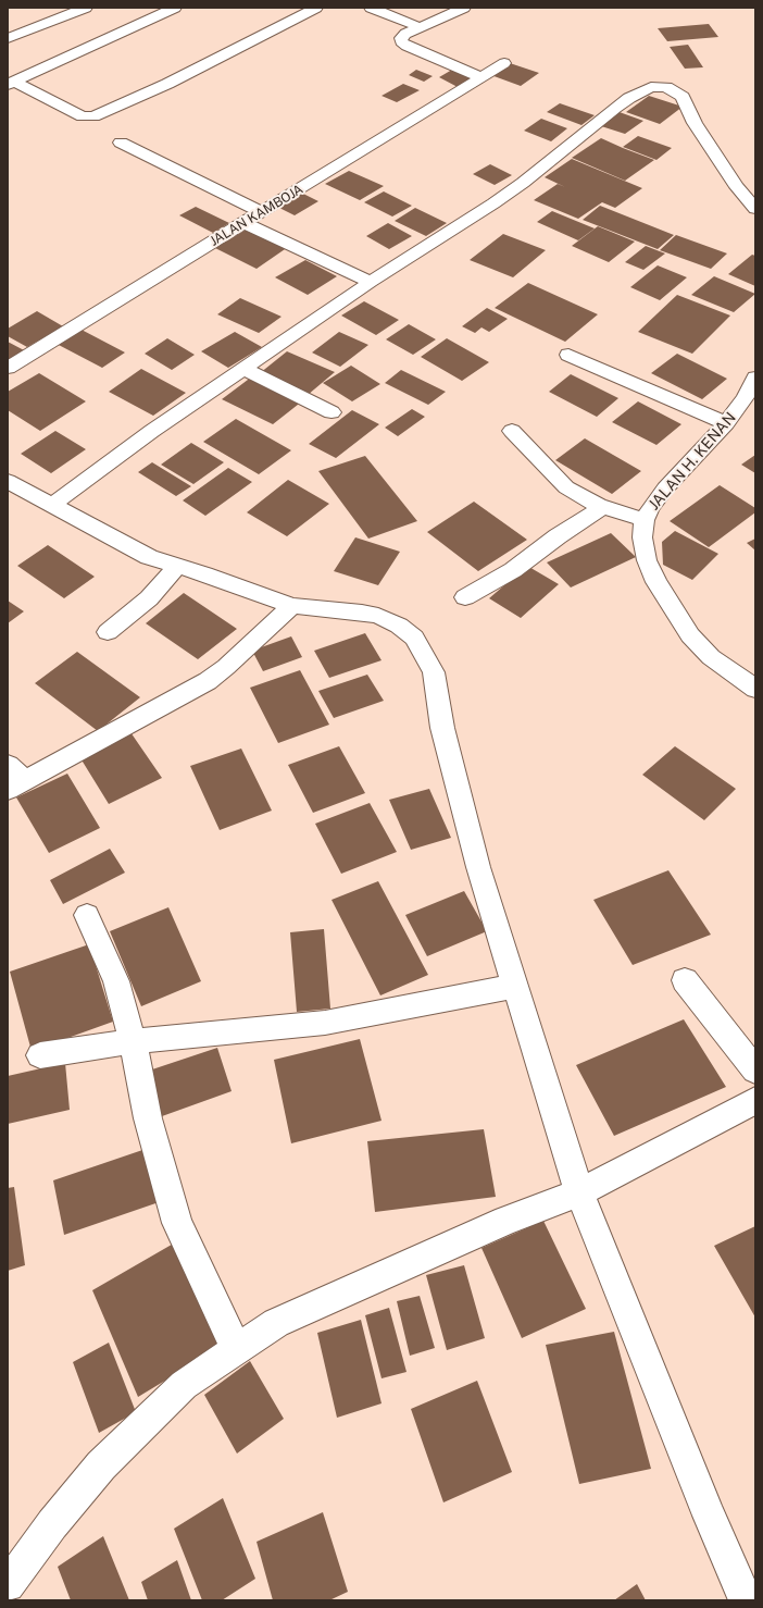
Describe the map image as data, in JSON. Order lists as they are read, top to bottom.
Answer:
{
  "streets": {
    "street": ["JALAN KAMBOJA", "JALAN H. KENAN"]
  }
}
